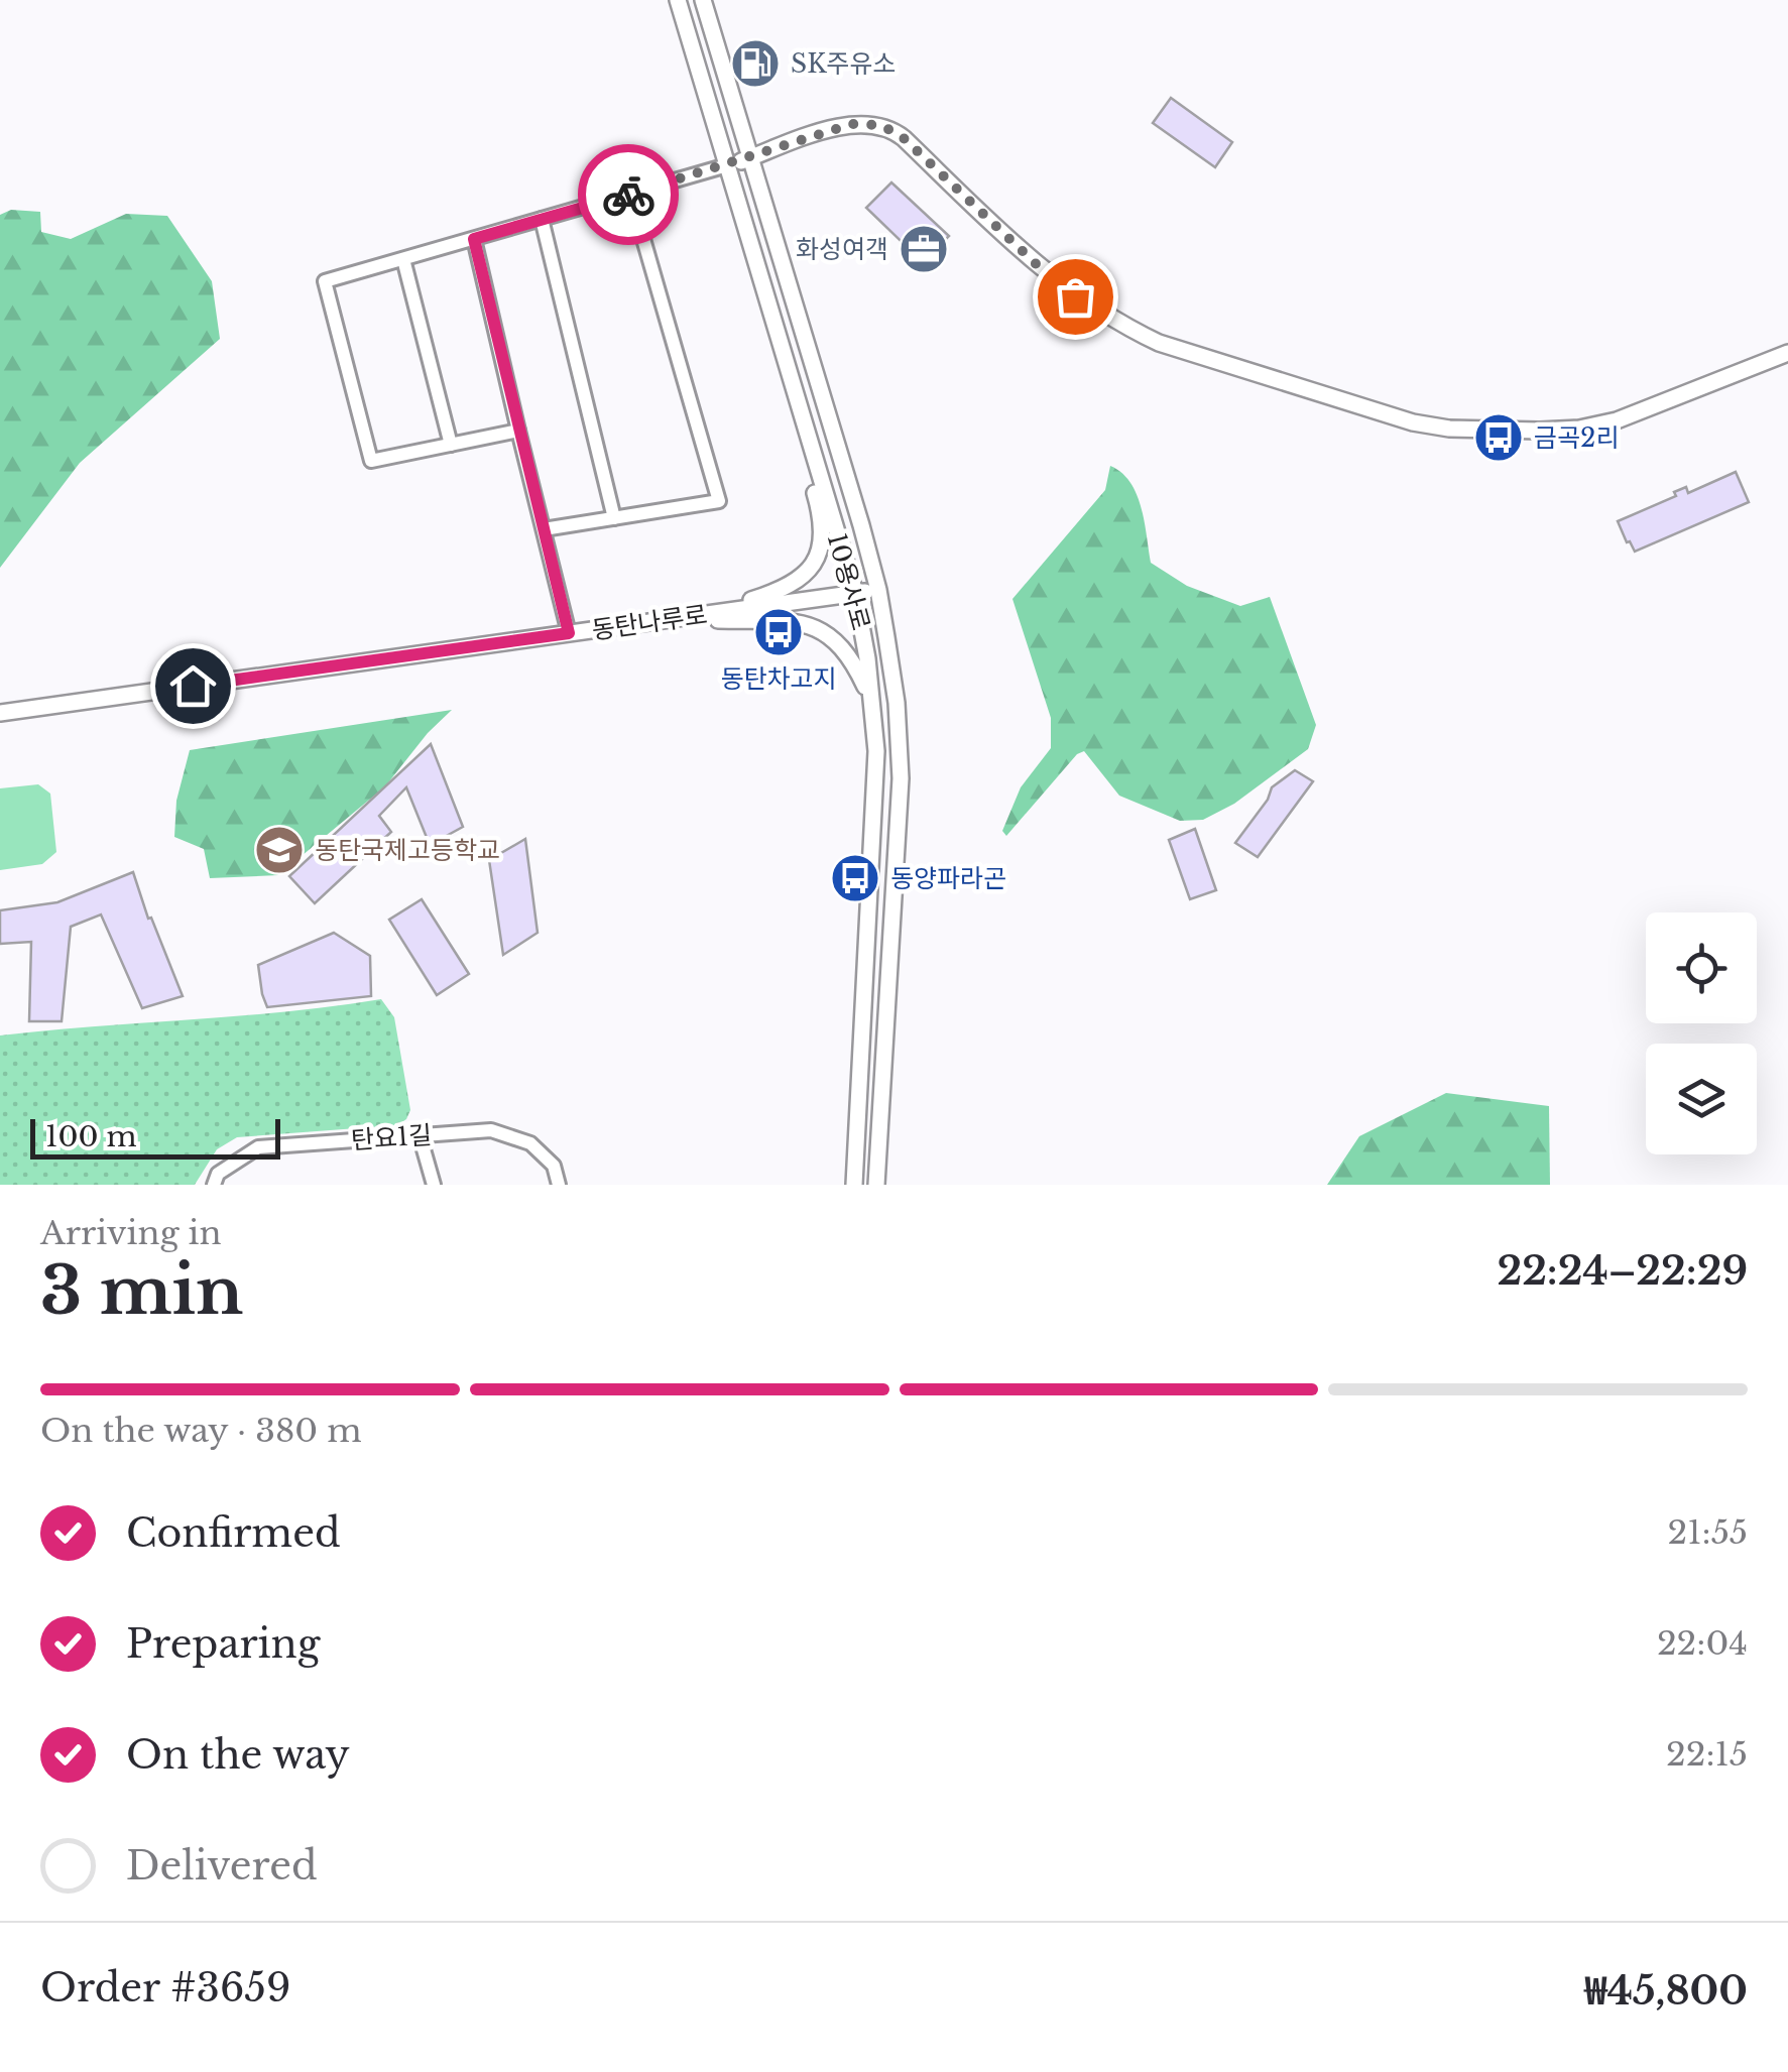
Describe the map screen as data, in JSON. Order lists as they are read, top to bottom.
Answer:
{
  "streets": {
    "street": ["10용사로", "동탄나루로", "탄요1길"]
  },
  "crossings": [
    ["10용사로", "동탄나루로"]
  ],
  "places": {
    "fuel station": ["SK주유소"],
    "office": ["화성여객"],
    "bus stop": ["금곡2리", "동탄차고지", "동양파라곤"],
    "school or university": ["동탄국제고등학교"]
  },
  "scale_bar": "100 m",
  "page": {
    "scale": "100 m",
    "heading": ["3 min", "Arriving in", "22:24–22:29"],
    "panel": ["Order #3659", "₩45,800"],
    "bar": "On the way · 380 m",
    "list": [
      ["Confirmed", "21:55"],
      ["Preparing", "22:04"],
      ["On the way", "22:15"],
      "Delivered"
    ]
  }
}
